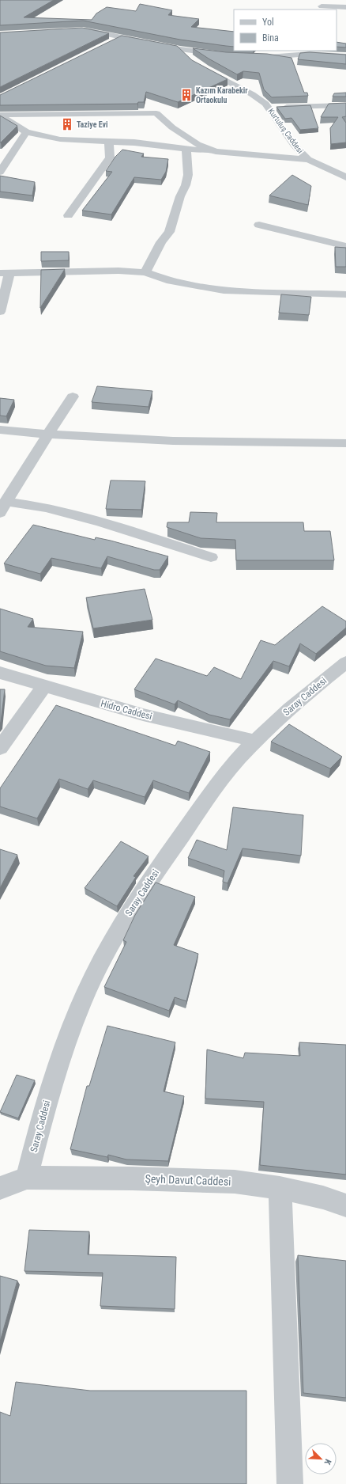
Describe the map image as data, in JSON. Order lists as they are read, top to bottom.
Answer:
{
  "streets": {
    "street": [
      "Kurtuluş Caddesi",
      "Saray Caddesi",
      "Hidro Caddesi",
      "Şeyh Davut Caddesi"
    ]
  },
  "crossings": [
    ["Saray Caddesi", "Hidro Caddesi"],
    ["Saray Caddesi", "Şeyh Davut Caddesi"]
  ],
  "places": {
    "building": ["Kazım Karabekir Ortaokulu", "Taziye Evi"]
  },
  "legend": ["Yol", "Bina"],
  "north": "bottom right"
}
